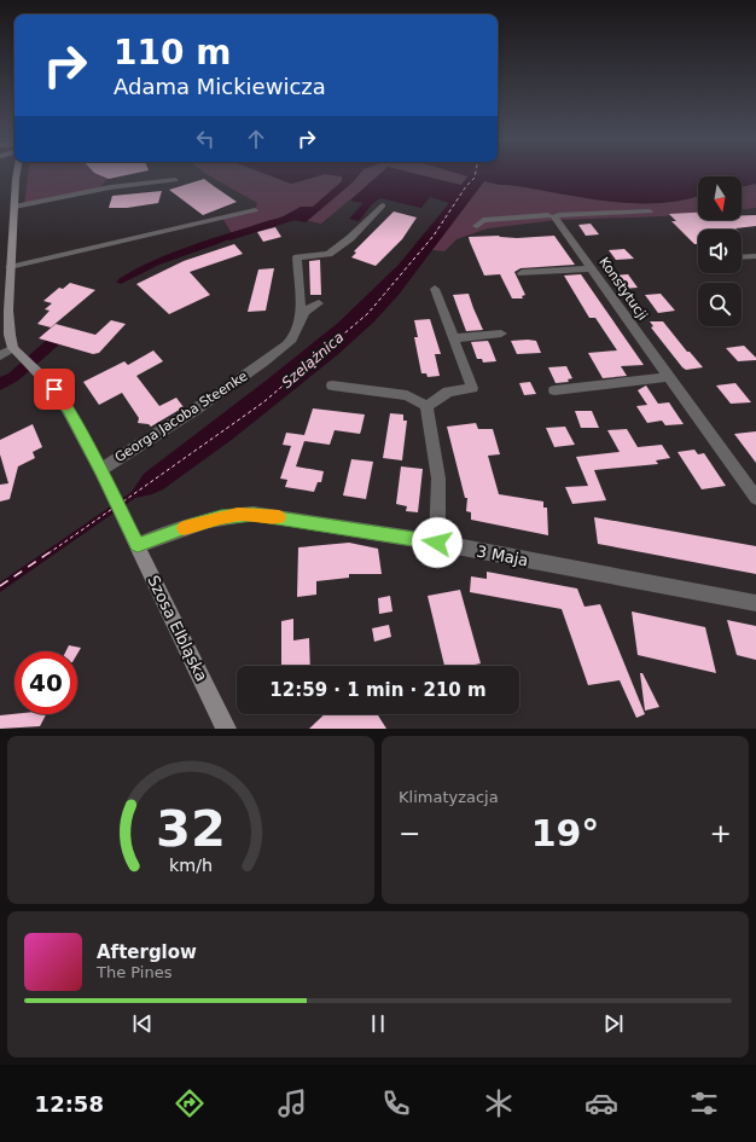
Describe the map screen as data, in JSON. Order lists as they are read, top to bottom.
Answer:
{
  "streets": {
    "main road": ["Szosa Elbląska"],
    "street": ["Konstytucji", "Georga Jacoba Steenke", "3 Maja"]
  },
  "crossings": [
    ["Georga Jacoba Steenke", "Szosa Elbląska"],
    ["3 Maja", "Szosa Elbląska"]
  ],
  "water": ["Szelążnica"],
  "north": "bottom",
  "page": {
    "turn": ["110 m", "Adama Mickiewicza"],
    "limit": "40",
    "trip": "12:59 · 1 min · 210 m",
    "tile": "Klimatyzacja",
    "heat": ["−", "19°", "+"],
    "song": ["Afterglow", "The Pines"],
    "tabs": "12:58",
    "gauge": ["32", "km/h"]
  }
}
